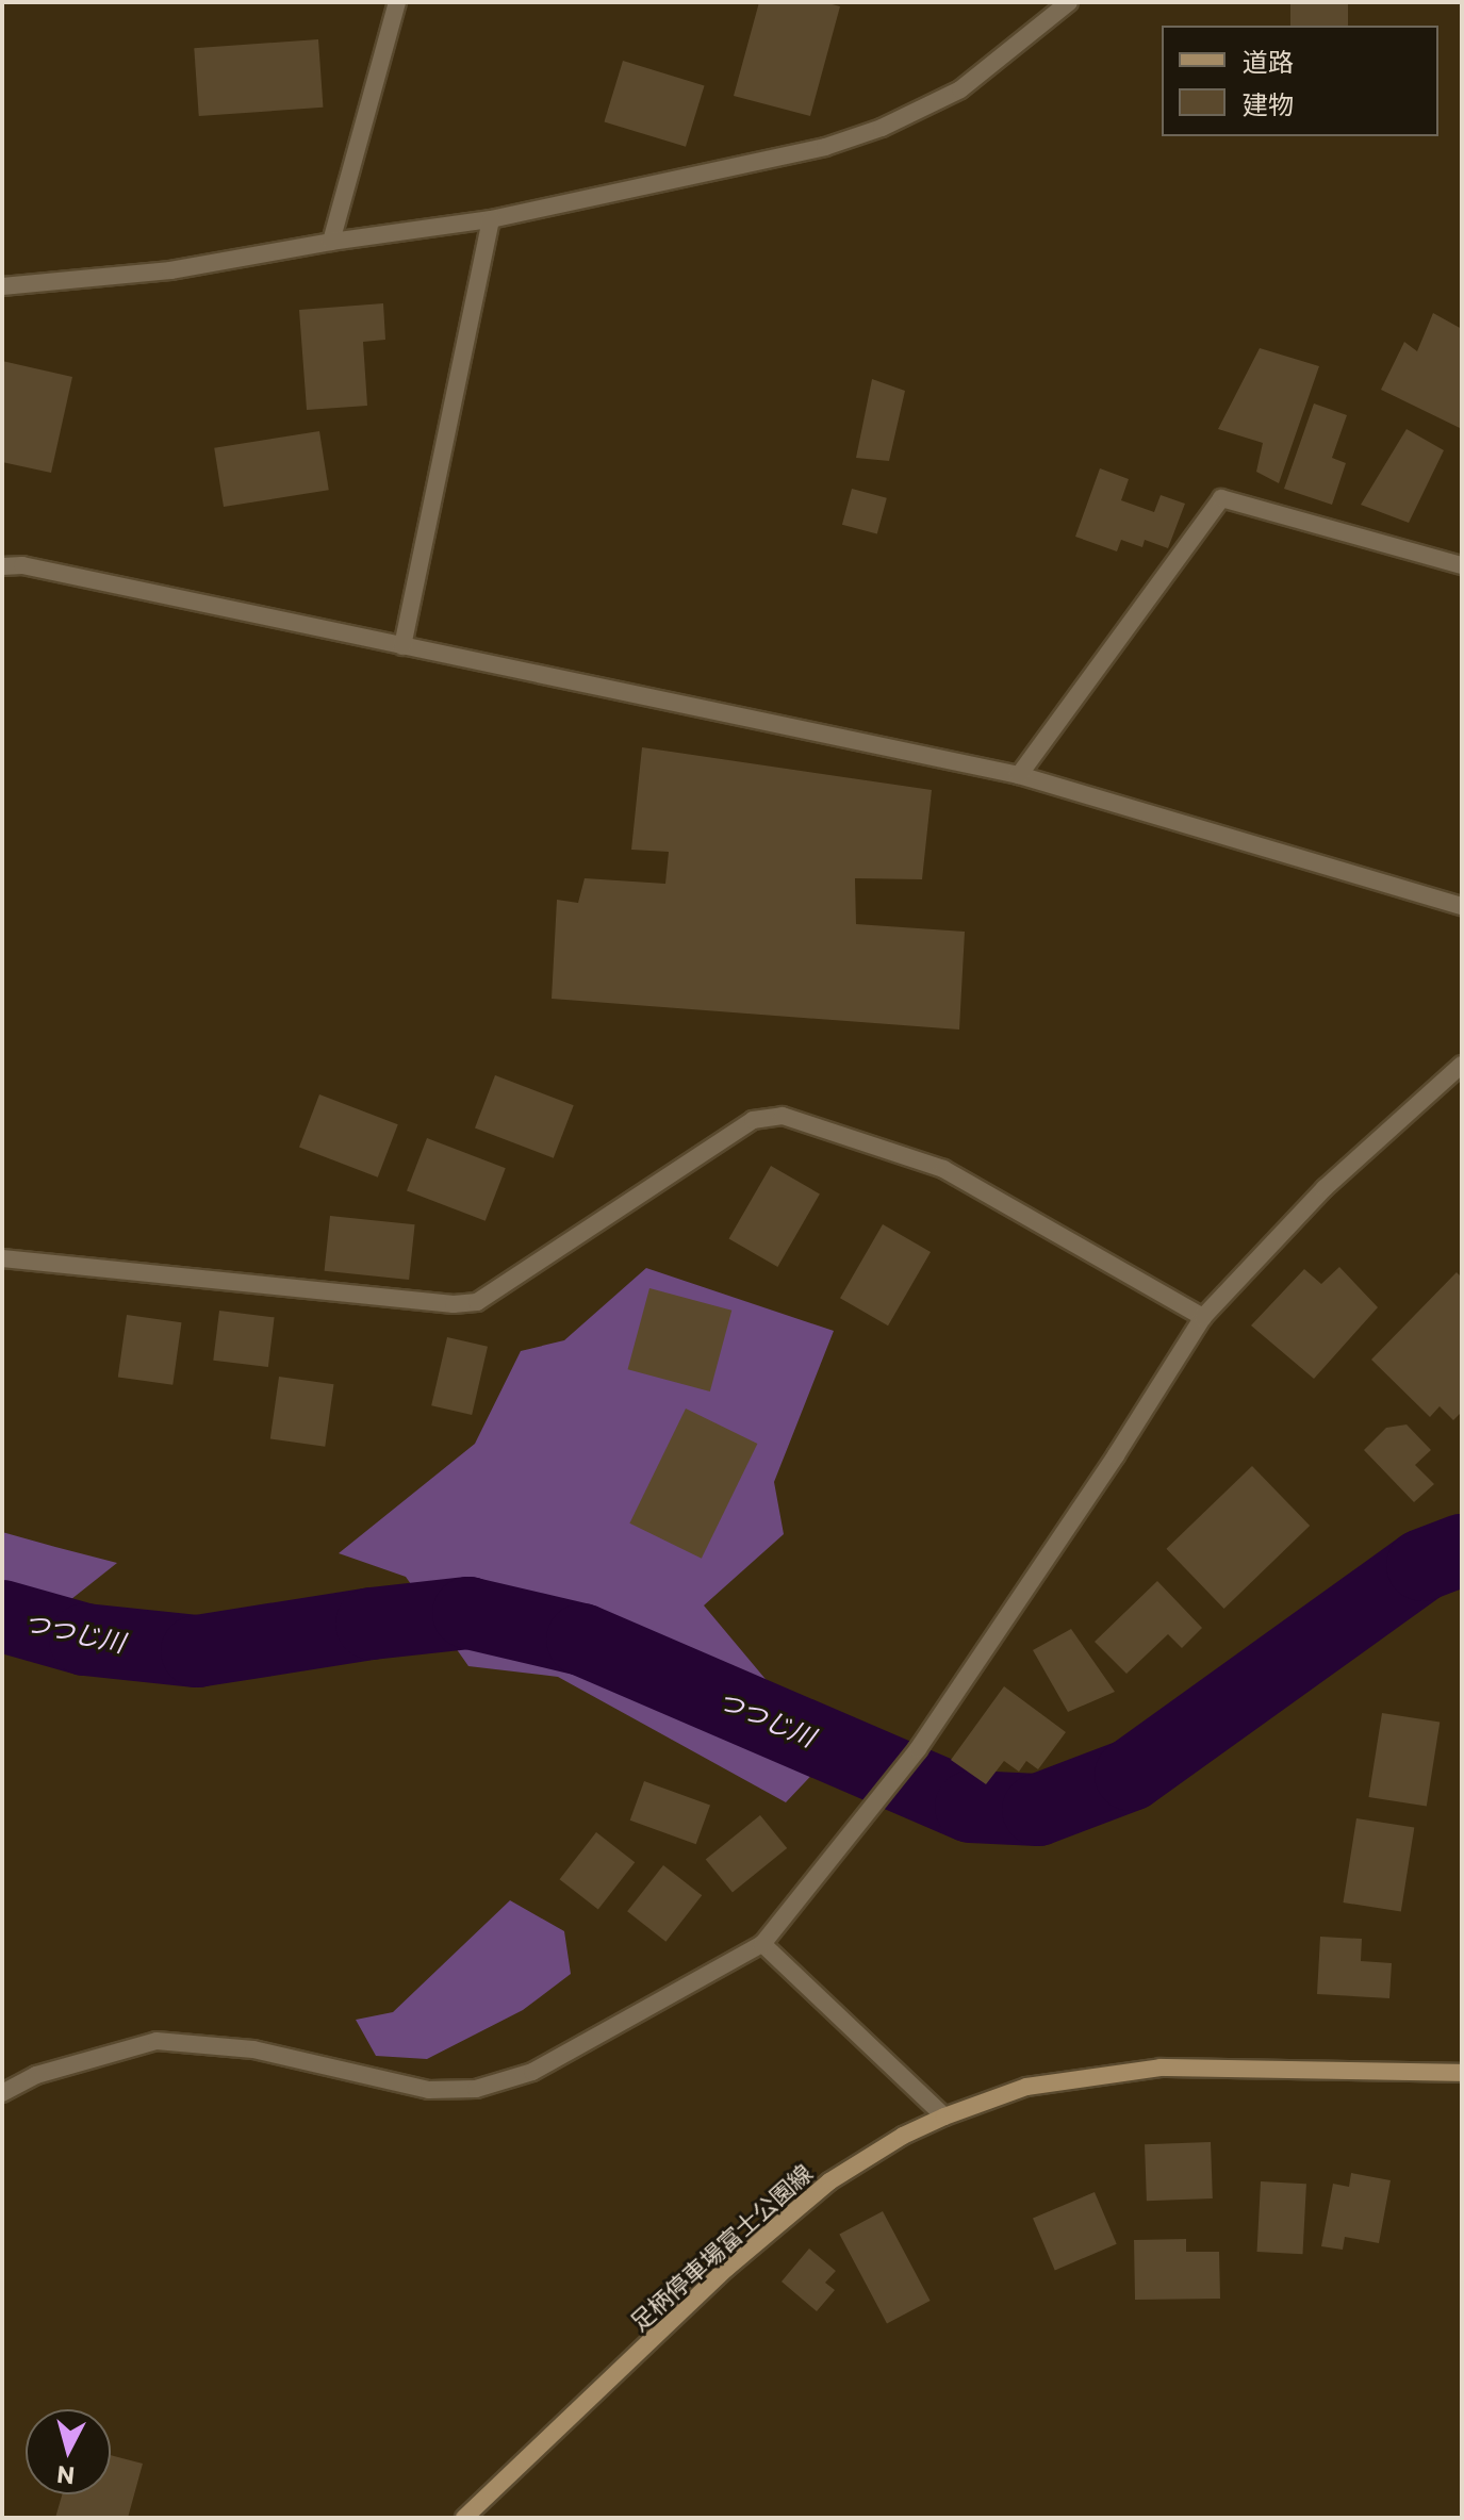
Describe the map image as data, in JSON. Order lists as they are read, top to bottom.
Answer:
{
  "streets": {
    "main road": ["足柄停車場富士公園線"]
  },
  "water": ["つつじ川"],
  "legend": ["道路", "建物"],
  "north": "bottom"
}
